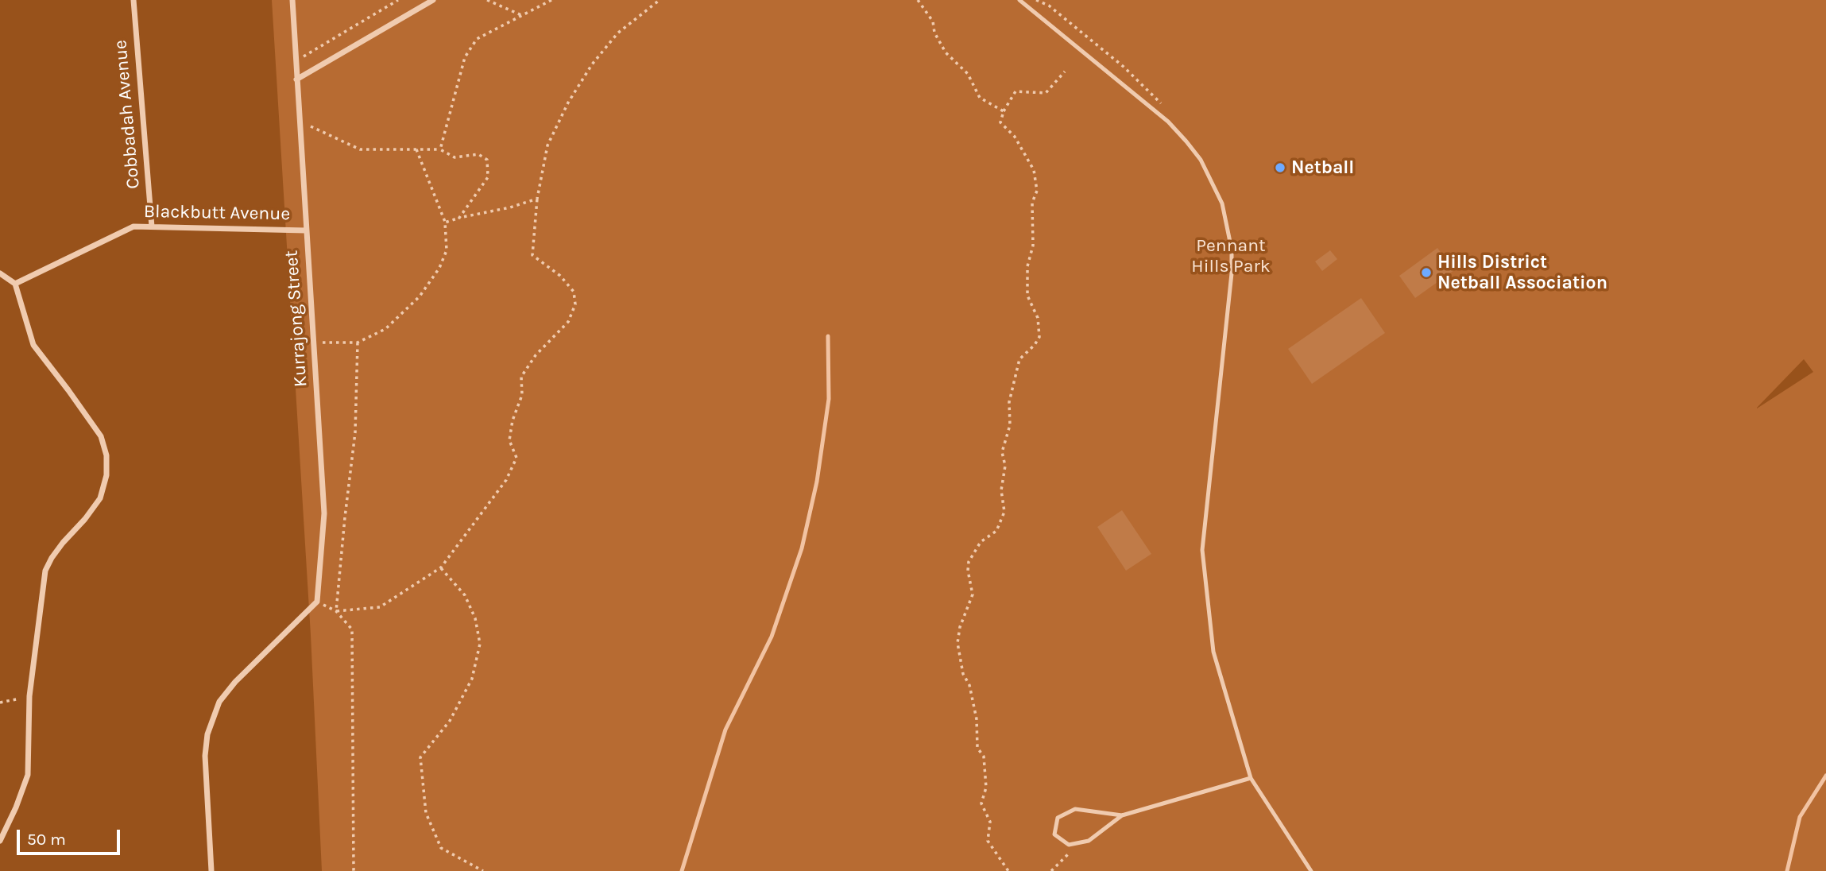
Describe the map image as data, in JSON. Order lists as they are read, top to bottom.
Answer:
{
  "streets": {
    "street": ["Cobbadah Avenue", "Blackbutt Avenue", "Kurrajong Street"]
  },
  "crossings": [
    ["Cobbadah Avenue", "Blackbutt Avenue"],
    ["Blackbutt Avenue", "Kurrajong Street"]
  ],
  "parks": ["Pennant Hills Park"],
  "places": ["Netball", "Hills District Netball Association"],
  "scale_bar": "50 m"
}
